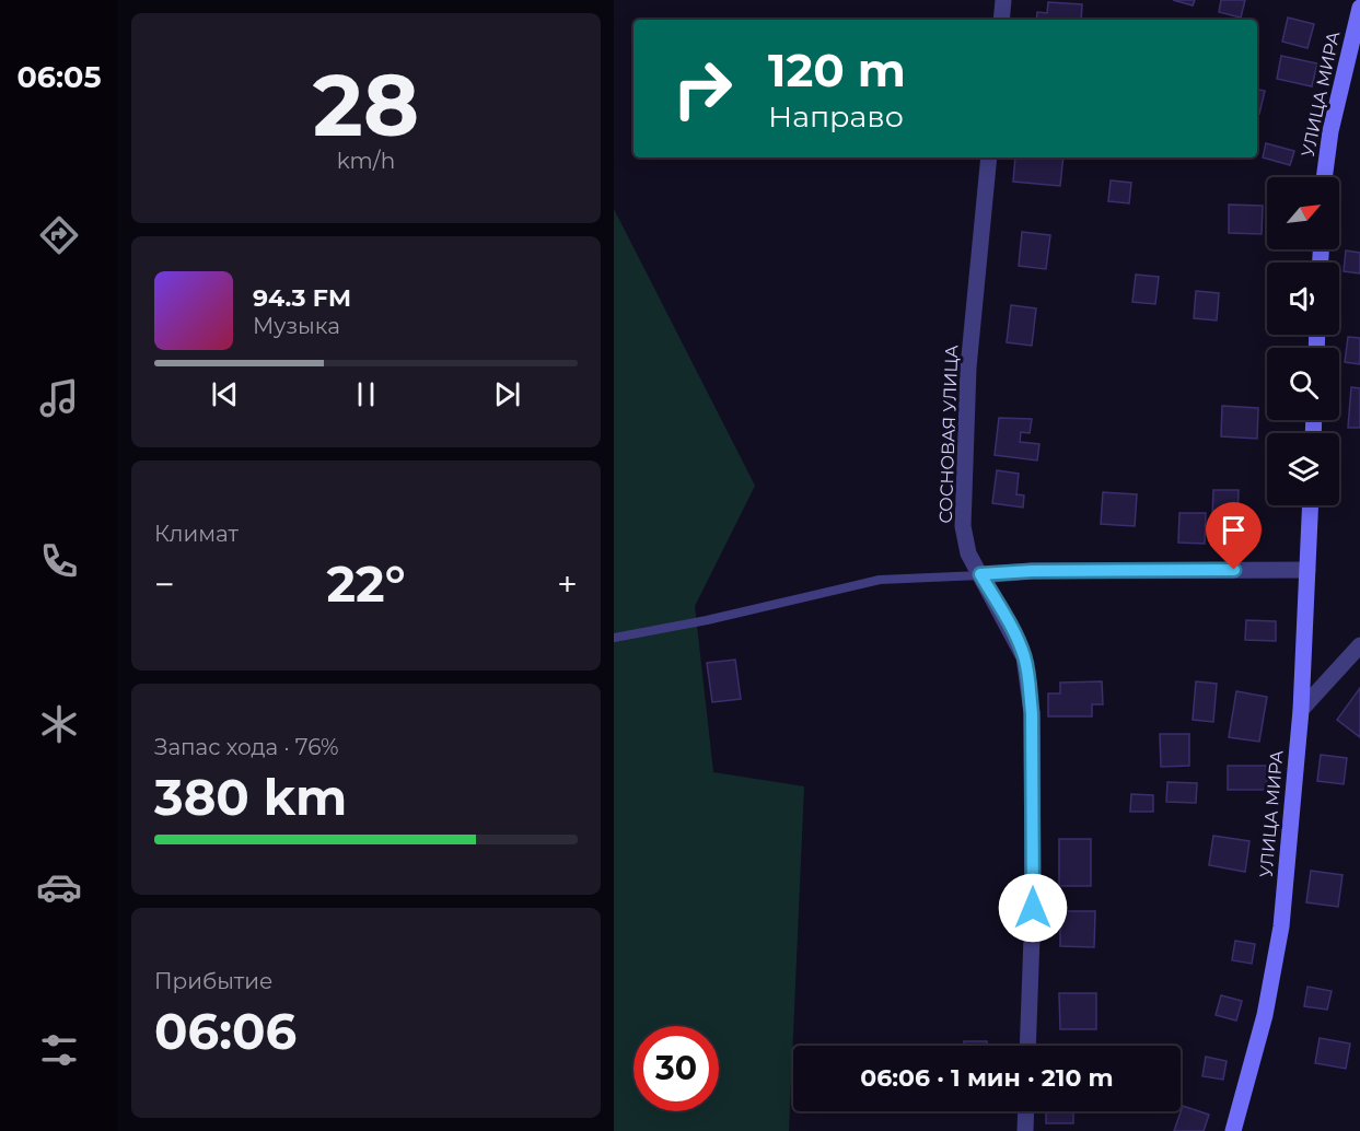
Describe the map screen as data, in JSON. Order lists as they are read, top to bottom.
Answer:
{
  "streets": {
    "street": ["УЛИЦА МИРА", "СОСНОВАЯ УЛИЦА"]
  },
  "north": "top right",
  "page": {
    "tabs": "06:05",
    "tile": [
      ["28", "km/h"],
      "Климат",
      ["Запас хода · 76%", "380 km"],
      ["Прибытие", "06:06"]
    ],
    "turn": ["120 m", "Направо"],
    "song": ["94.3 FM", "Музыка"],
    "heat": ["−", "22°", "+"],
    "limit": "30",
    "trip": "06:06 · 1 мин · 210 m"
  }
}
